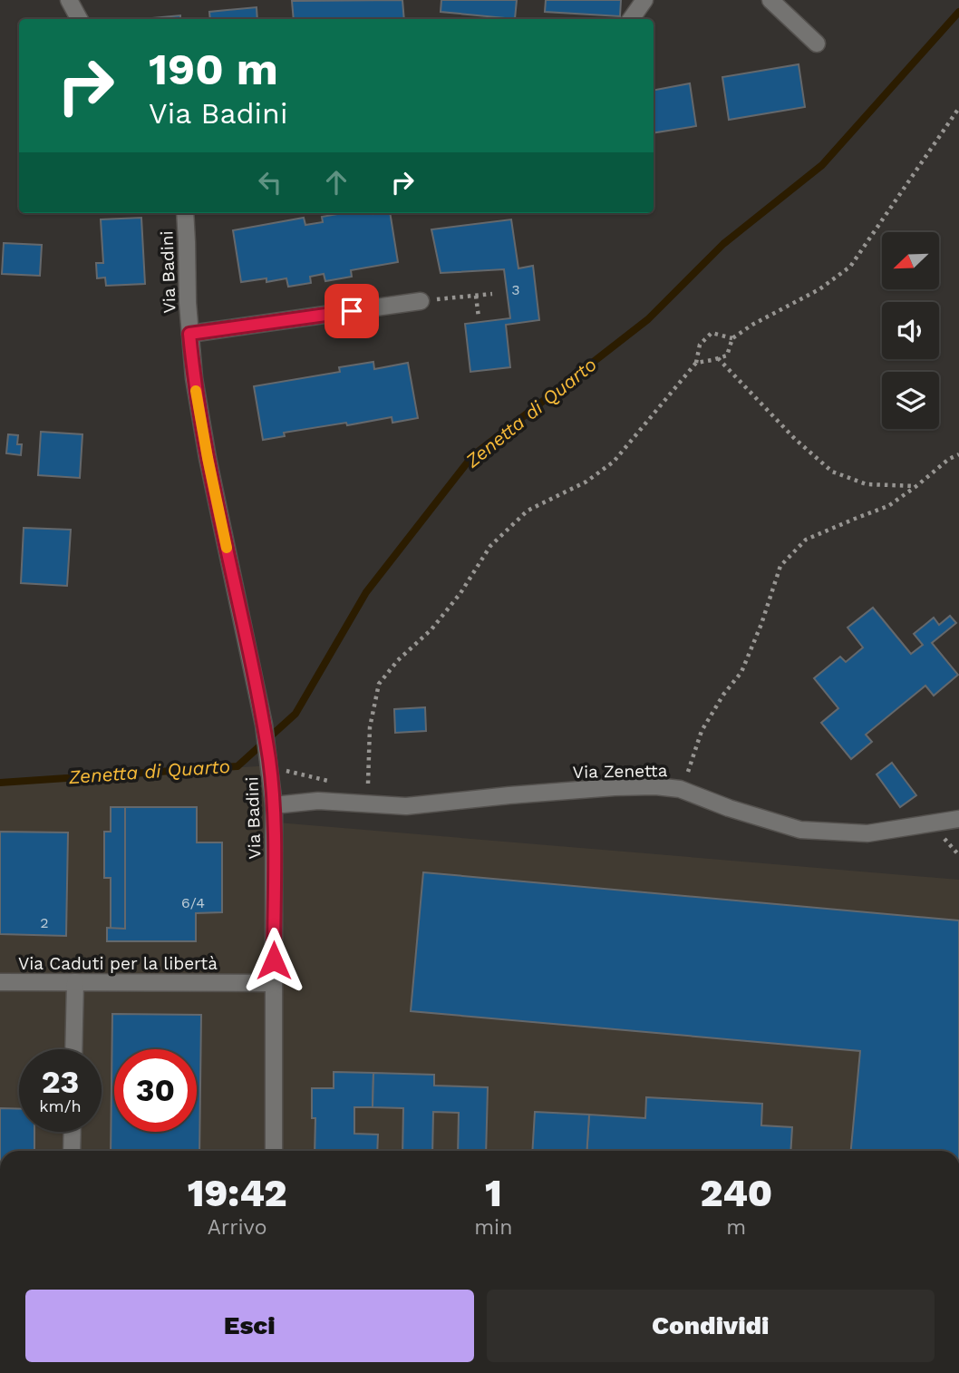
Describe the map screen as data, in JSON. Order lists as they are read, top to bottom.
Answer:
{
  "streets": {
    "street": ["Via Badini", "Via Zenetta", "Via Caduti per la libertà"]
  },
  "crossings": [
    ["Via Badini", "Via Zenetta"],
    ["Via Badini", "Via Caduti per la libertà"]
  ],
  "water": ["Zenetta di Quarto"],
  "house_numbers": ["3", "6/4", "2"],
  "north": "bottom left",
  "page": {
    "turn": ["190 m", "Via Badini"],
    "speed": "23 km/h",
    "limit": "30",
    "eta": [
      "19:42",
      "Arrivo",
      "1",
      "min",
      "240",
      "m"
    ],
    "buttons": ["Esci", "Condividi"]
  }
}
